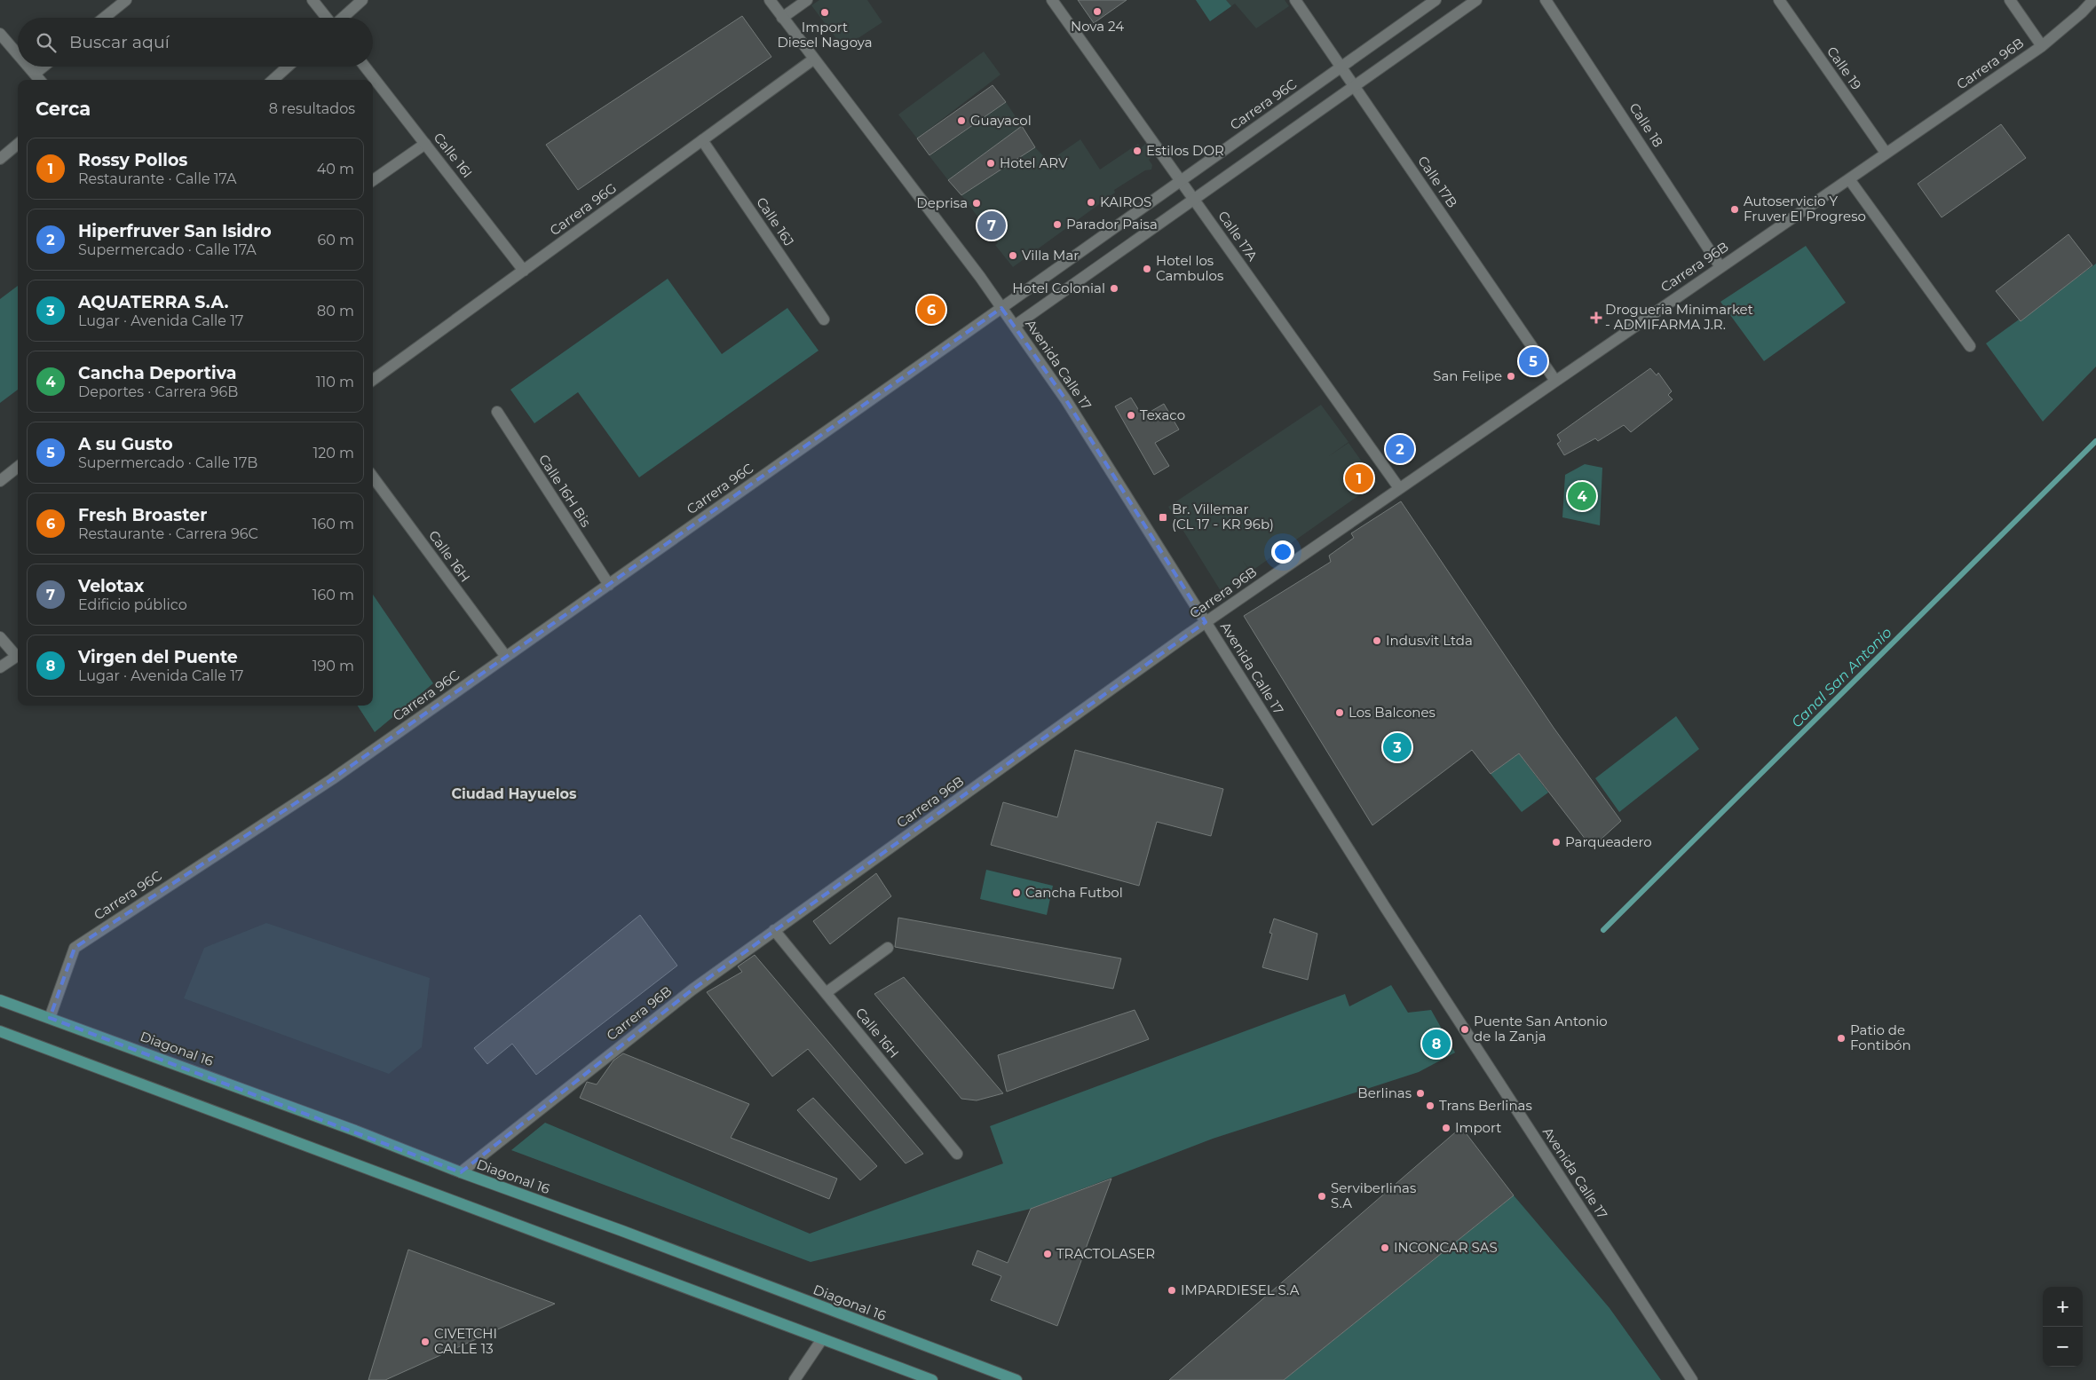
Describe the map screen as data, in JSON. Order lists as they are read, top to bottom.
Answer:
{
  "streets": {
    "main road": ["Diagonal 16"],
    "street": [
      "Carrera 96B",
      "Calle 19",
      "Carrera 96C",
      "Calle 18",
      "Calle 16I",
      "Calle 17B",
      "Carrera 96G",
      "Calle 16J",
      "Calle 17A",
      "Avenida Calle 17",
      "Calle 16H Bis",
      "Calle 16H"
    ]
  },
  "crossings": [
    ["Carrera 96B", "Calle 19"],
    ["Carrera 96B", "Calle 18"],
    ["Carrera 96B", "Calle 17B"],
    ["Carrera 96B", "Calle 17A"],
    ["Carrera 96B", "Avenida Calle 17"],
    ["Carrera 96B", "Calle 16H"],
    ["Carrera 96B", "Diagonal 16"],
    ["Carrera 96C", "Calle 17B"],
    ["Carrera 96C", "Calle 17A"],
    ["Carrera 96C", "Avenida Calle 17"],
    ["Carrera 96C", "Calle 16H Bis"],
    ["Carrera 96C", "Calle 16H"],
    ["Carrera 96C", "Diagonal 16"],
    ["Calle 16I", "Carrera 96G"],
    ["Carrera 96G", "Calle 16J"],
    ["Carrera 96G", "Avenida Calle 17"]
  ],
  "districts": ["Ciudad Hayuelos"],
  "water": ["Canal San Antonio"],
  "places": {
    "other": [
      "Nova 24",
      "Import Diesel Nagoya",
      "Guayacol",
      "Estilos DOR",
      "Hotel ARV",
      "KAIROS",
      "Deprisa",
      "Autoservicio Y Fruver El Progreso",
      "Parador Paisa",
      "Villa Mar",
      "Hotel los Cambulos",
      "Hotel Colonial",
      "San Felipe",
      "Texaco",
      "Indusvit Ltda",
      "Los Balcones",
      "Parqueadero",
      "Cancha Futbol",
      "Puente San Antonio de la Zanja",
      "Patio de Fontibón",
      "Berlinas",
      "Trans Berlinas",
      "Import",
      "Serviberlinas S.A",
      "INCONCAR SAS",
      "TRACTOLASER",
      "IMPARDIESEL S.A",
      "CIVETCHI CALLE 13"
    ],
    "health": ["Drogueria Minimarket - ADMIFARMA J.R."],
    "transit": ["Br. Villemar (CL 17 - KR 96b)"]
  },
  "page": {
    "search": "Buscar aquí",
    "heading": ["Cerca", "8 resultados"],
    "list": [
      {
        "mark": "1",
        "name": "Rossy Pollos",
        "note": "Restaurante · Calle 17A",
        "value": "40 m"
      },
      {
        "mark": "2",
        "name": "Hiperfruver San Isidro",
        "note": "Supermercado · Calle 17A",
        "value": "60 m"
      },
      {
        "mark": "3",
        "name": "AQUATERRA S.A.",
        "note": "Lugar · Avenida Calle 17",
        "value": "80 m"
      },
      {
        "mark": "4",
        "name": "Cancha Deportiva",
        "note": "Deportes · Carrera 96B",
        "value": "110 m"
      },
      {
        "mark": "5",
        "name": "A su Gusto",
        "note": "Supermercado · Calle 17B",
        "value": "120 m"
      },
      {
        "mark": "6",
        "name": "Fresh Broaster",
        "note": "Restaurante · Carrera 96C",
        "value": "160 m"
      },
      {
        "mark": "7",
        "name": "Velotax",
        "note": "Edificio público",
        "value": "160 m"
      },
      {
        "mark": "8",
        "name": "Virgen del Puente",
        "note": "Lugar · Avenida Calle 17",
        "value": "190 m"
      }
    ],
    "pins": [
      "7",
      "6",
      "5",
      "2",
      "1",
      "4",
      "3",
      "8"
    ],
    "map_buttons": ["+", "−"]
  }
}
